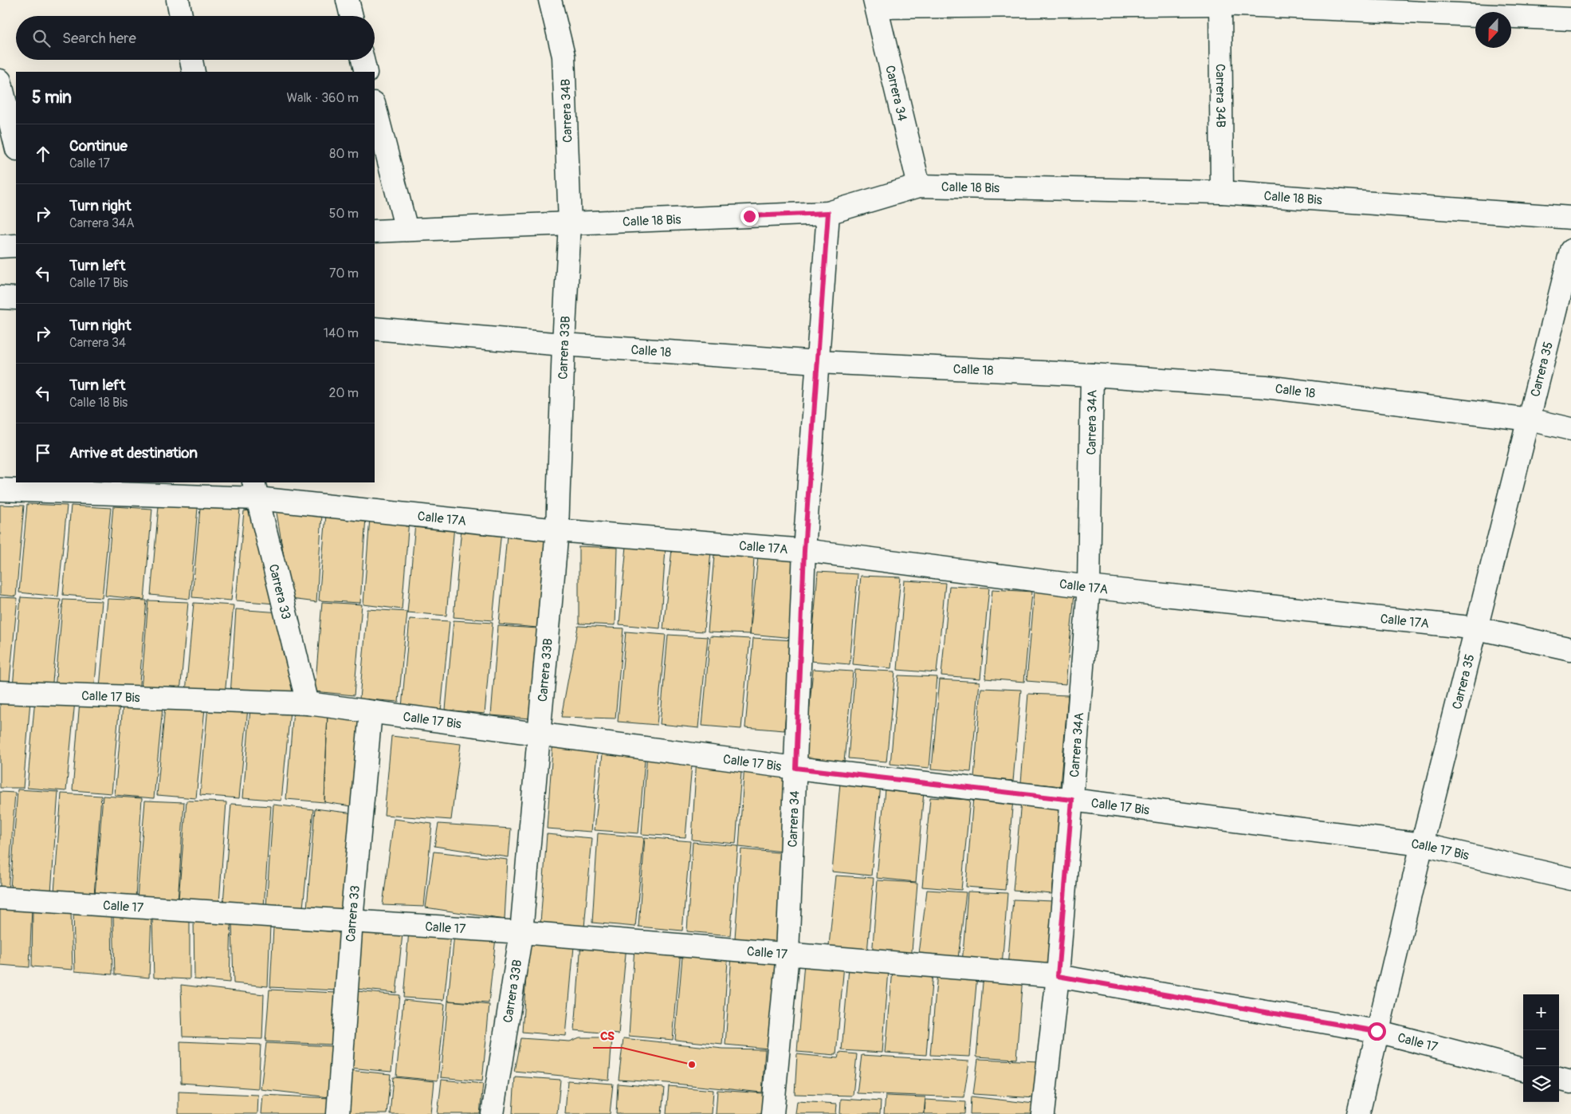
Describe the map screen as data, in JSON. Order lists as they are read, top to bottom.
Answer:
{
  "streets": {
    "street": [
      "Carrera 34",
      "Carrera 34B",
      "Calle 18 Bis",
      "Carrera 33B",
      "Calle 18",
      "Carrera 35",
      "Carrera 34A",
      "Calle 17A",
      "Carrera 33",
      "Calle 17 Bis",
      "Calle 17"
    ]
  },
  "crossings": [
    ["Carrera 34", "Calle 18 Bis"],
    ["Carrera 34", "Calle 18"],
    ["Carrera 34", "Calle 17A"],
    ["Carrera 34", "Calle 17 Bis"],
    ["Carrera 34", "Calle 17"],
    ["Carrera 34B", "Calle 18 Bis"],
    ["Carrera 34B", "Carrera 33B"],
    ["Calle 18 Bis", "Carrera 33B"],
    ["Carrera 33B", "Calle 18"],
    ["Carrera 33B", "Calle 17A"],
    ["Carrera 33B", "Calle 17 Bis"],
    ["Carrera 33B", "Calle 17"],
    ["Calle 18", "Carrera 35"],
    ["Calle 18", "Carrera 34A"],
    ["Carrera 35", "Calle 17A"],
    ["Carrera 35", "Calle 17 Bis"],
    ["Carrera 35", "Calle 17"],
    ["Carrera 34A", "Calle 17A"],
    ["Carrera 34A", "Calle 17 Bis"],
    ["Carrera 34A", "Calle 17"],
    ["Calle 17A", "Carrera 33"],
    ["Carrera 33", "Calle 17 Bis"],
    ["Carrera 33", "Calle 17"]
  ],
  "places": ["cs"],
  "north": "bottom",
  "page": {
    "search": "Search here",
    "heading": ["5 min", "Walk · 360 m"],
    "list": [
      ["Continue", "Calle 17", "80 m"],
      ["Turn right", "Carrera 34A", "50 m"],
      ["Turn left", "Calle 17 Bis", "70 m"],
      ["Turn right", "Carrera 34", "140 m"],
      ["Turn left", "Calle 18 Bis", "20 m"],
      "Arrive at destination"
    ],
    "map_buttons": ["+", "−"]
  }
}
